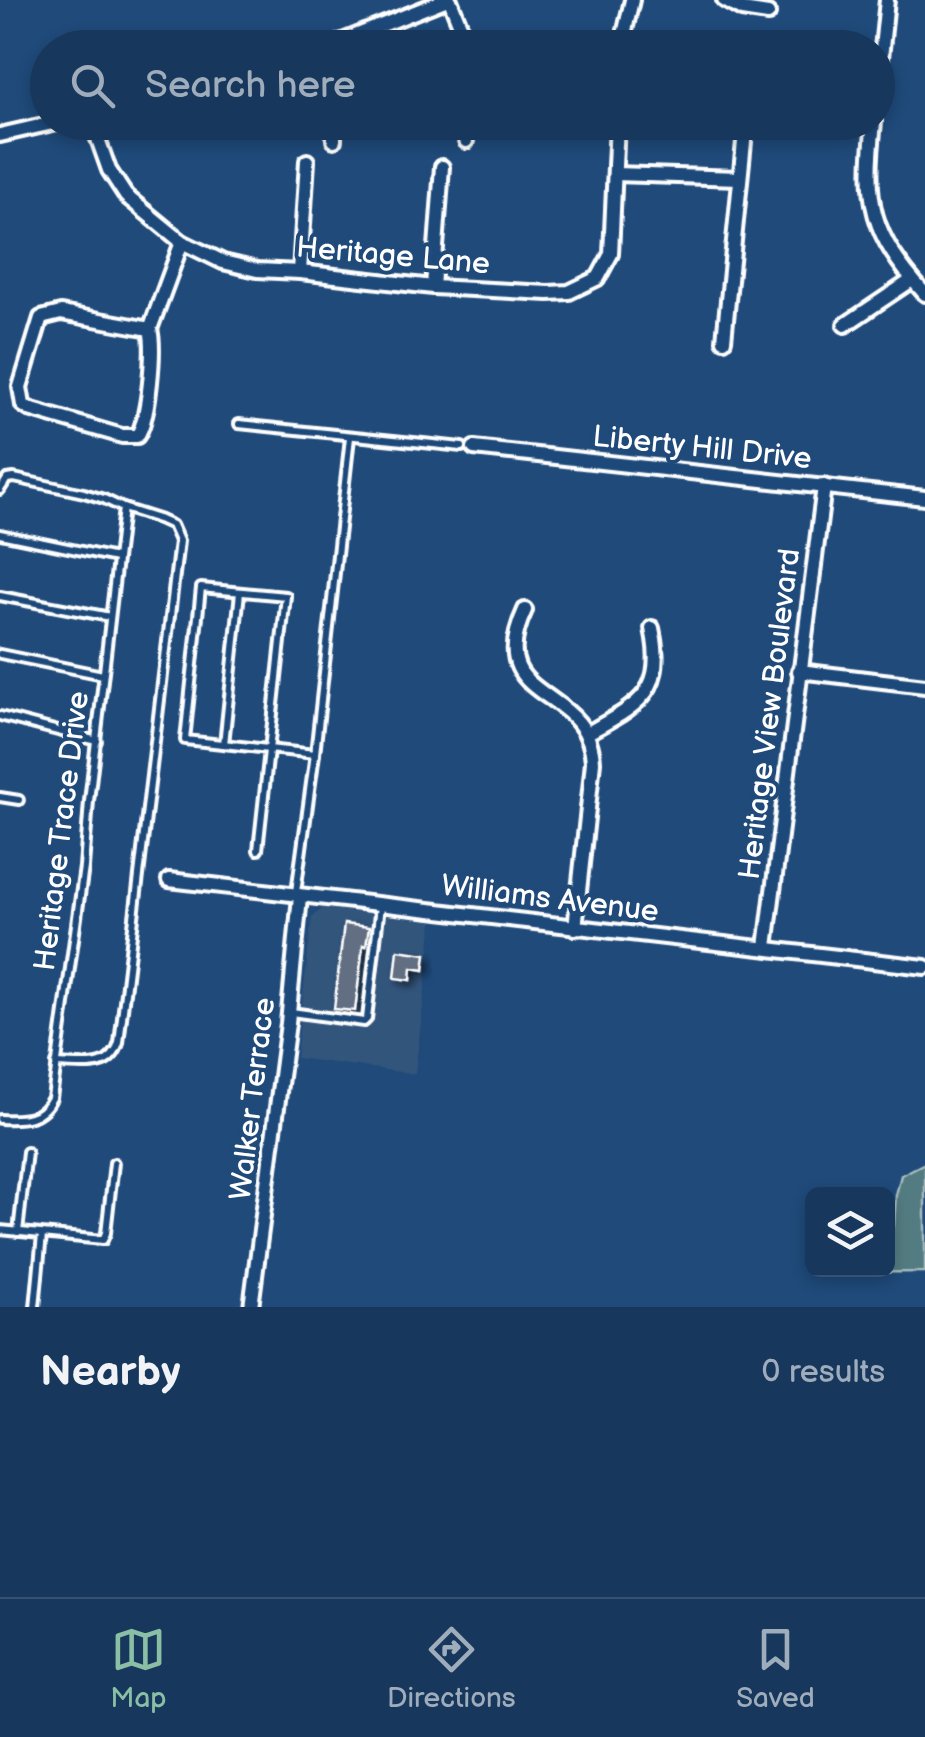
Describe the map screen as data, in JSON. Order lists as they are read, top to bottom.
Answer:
{
  "streets": {
    "street": [
      "Heritage Lane",
      "Liberty Hill Drive",
      "Heritage View Boulevard",
      "Williams Avenue",
      "Walker Terrace"
    ],
    "lane": ["Heritage Trace Drive"]
  },
  "crossings": [
    ["Liberty Hill Drive", "Heritage View Boulevard"],
    ["Heritage View Boulevard", "Williams Avenue"],
    ["Williams Avenue", "Walker Terrace"]
  ],
  "page": {
    "search": "Search here",
    "heading": ["Nearby", "0 results"],
    "nav": ["Map", "Directions", "Saved"]
  }
}
